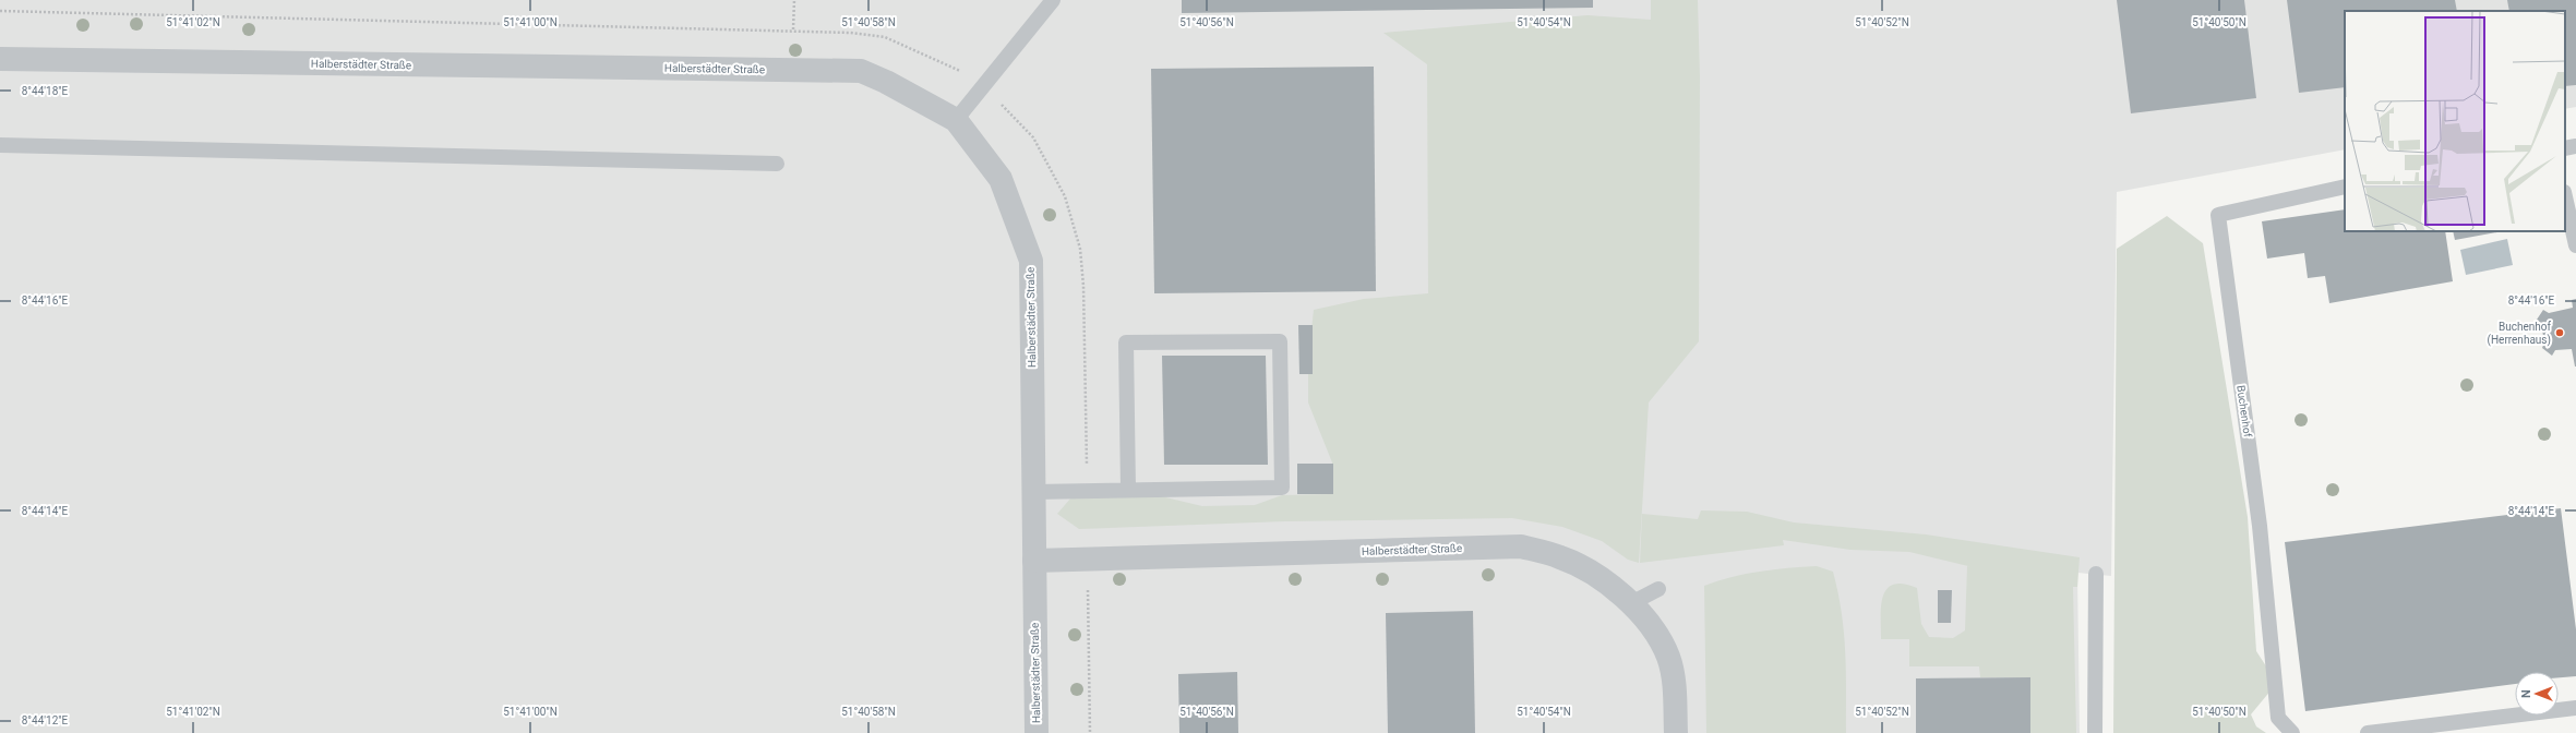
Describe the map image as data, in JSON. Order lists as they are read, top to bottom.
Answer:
{
  "streets": {
    "street": ["Halberstädter Straße"],
    "lane": ["Buchenhof"]
  },
  "places": ["Buchenhof (Herrenhaus)"],
  "north": "left",
  "coordinates": [
    "51°41'02\"N",
    "51°41'00\"N",
    "51°40'58\"N",
    "51°40'56\"N",
    "51°40'54\"N",
    "51°40'52\"N",
    "51°40'50\"N",
    "8°44'18\"E",
    "8°44'16\"E",
    "8°44'14\"E",
    "8°44'12\"E"
  ]
}
